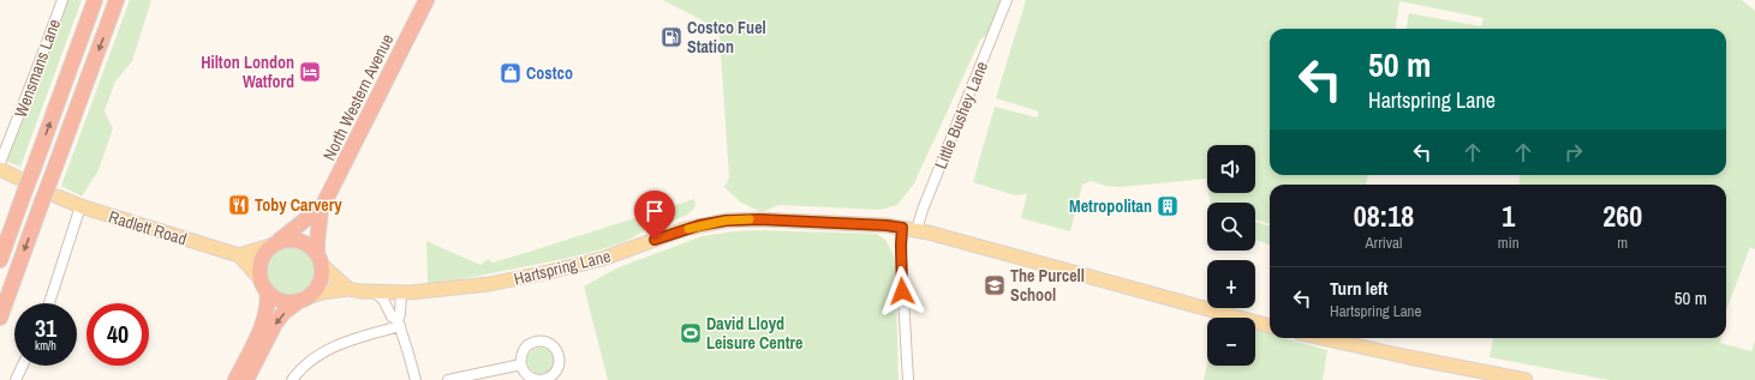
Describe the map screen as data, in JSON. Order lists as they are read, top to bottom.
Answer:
{
  "streets": {
    "highway": ["North Western Avenue"],
    "main road": ["Radlett Road", "Hartspring Lane"],
    "street": ["Wensmans Lane", "Little Bushey Lane"]
  },
  "crossings": [
    ["North Western Avenue", "Hartspring Lane"],
    ["Little Bushey Lane", "Hartspring Lane"]
  ],
  "places": {
    "fuel station": ["Costco Fuel Station"],
    "hotel": ["Hilton London Watford"],
    "shop": ["Costco"],
    "restaurant": ["Toby Carvery"],
    "building": ["Metropolitan"],
    "school or university": ["The Purcell School"],
    "sports": ["David Lloyd Leisure Centre"]
  },
  "page": {
    "turn": ["50 m", "Hartspring Lane"],
    "map_buttons": ["+", "−"],
    "eta": [
      "08:18",
      "Arrival",
      "1",
      "min",
      "260",
      "m"
    ],
    "list": [
      {
        "name": "Turn left",
        "note": "Hartspring Lane",
        "value": "50 m"
      }
    ],
    "speed": "31 km/h",
    "limit": "40"
  }
}
